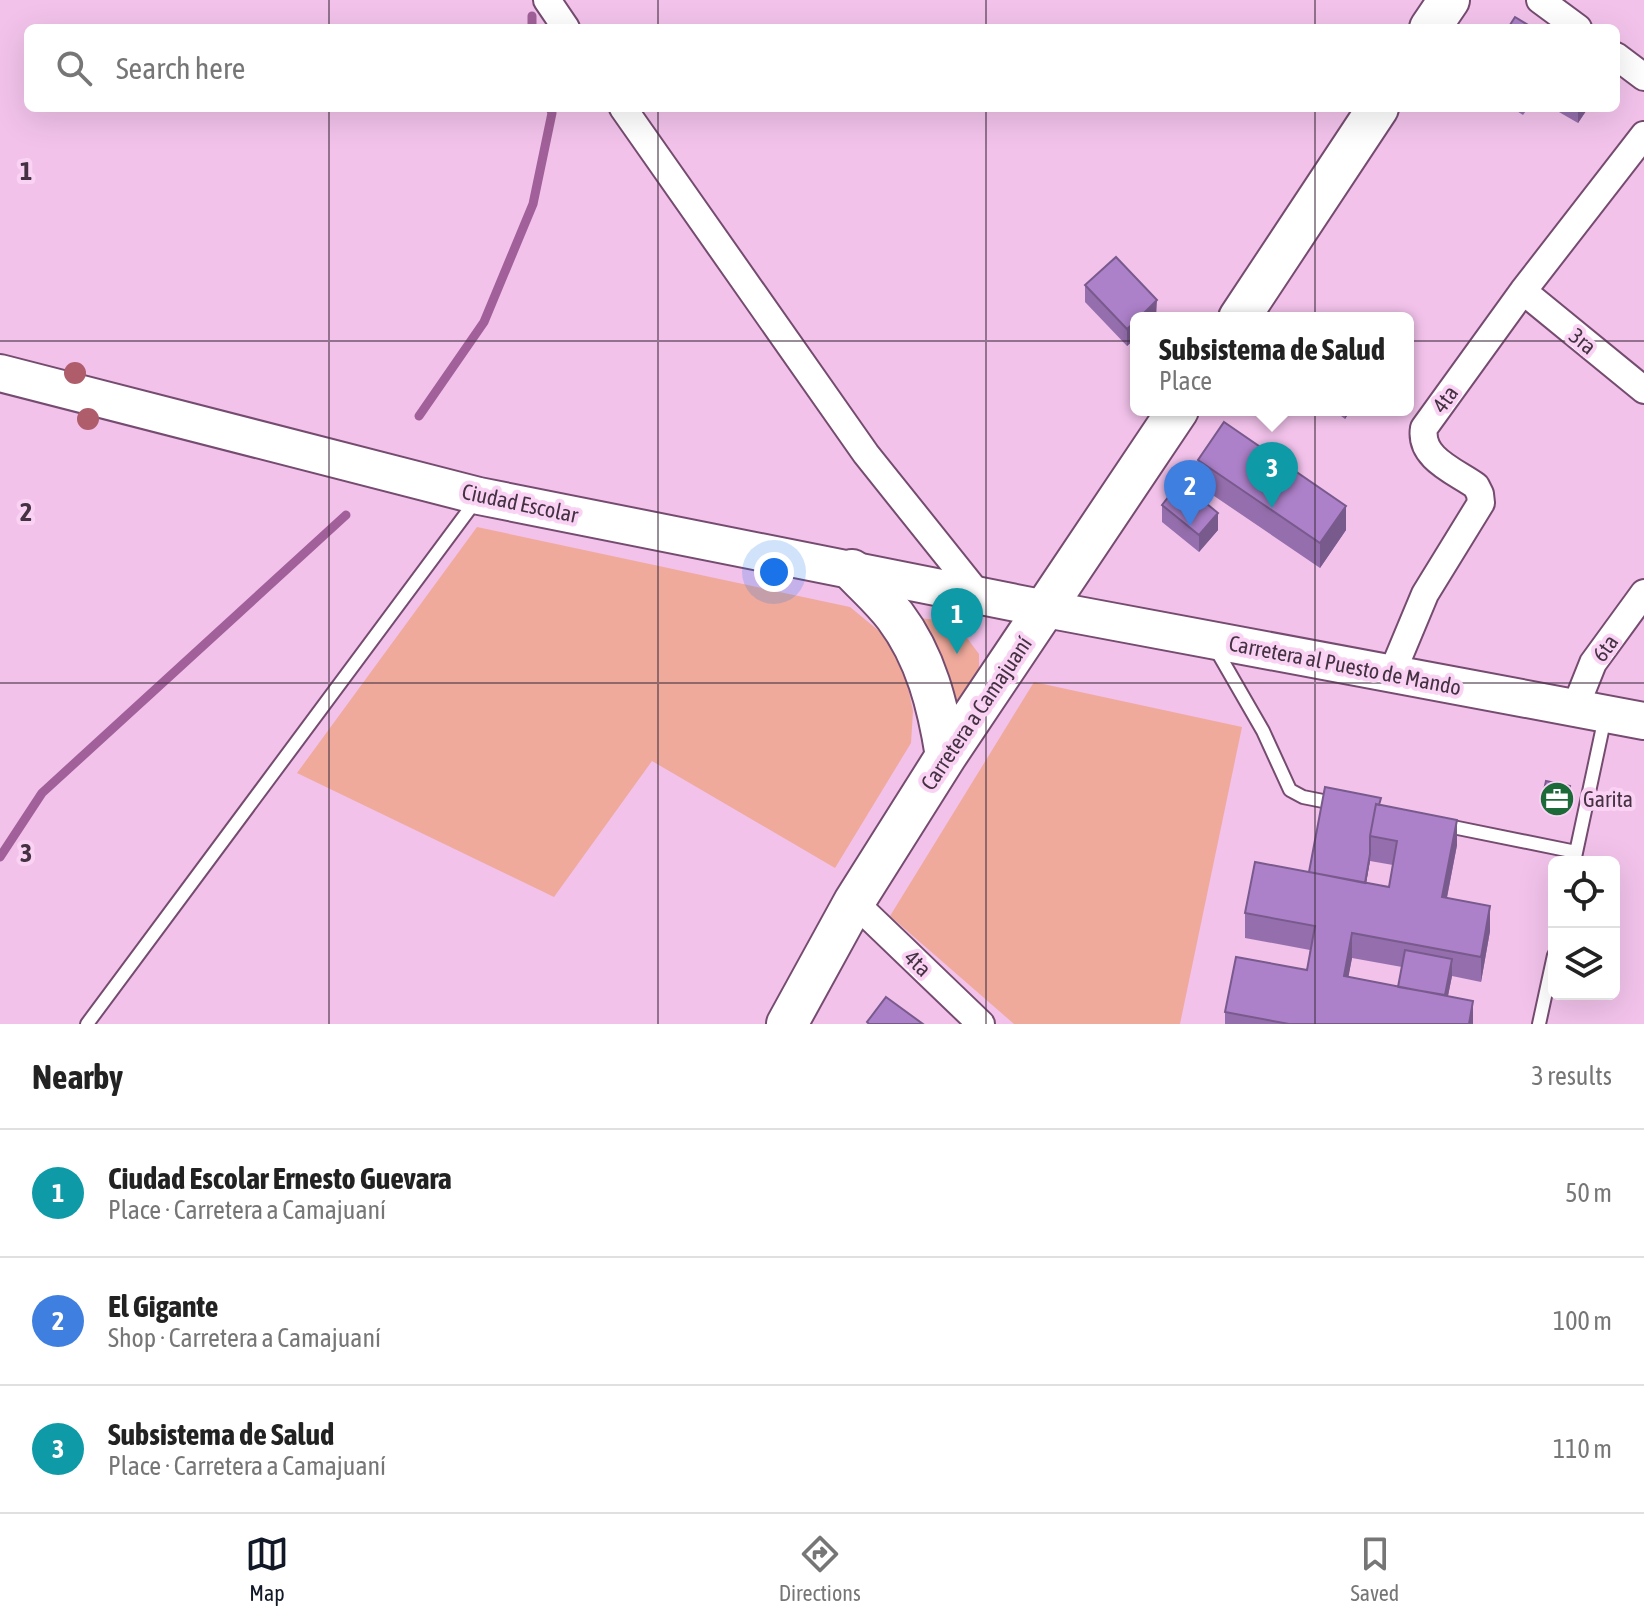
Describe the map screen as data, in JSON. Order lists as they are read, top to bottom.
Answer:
{
  "streets": {
    "main road": ["Carretera a Camajuaní"],
    "street": [
      "3ra",
      "4ta",
      "Ciudad Escolar",
      "6ta",
      "Carretera al Puesto de Mando"
    ]
  },
  "crossings": [
    ["3ra", "4ta"],
    ["4ta", "Carretera al Puesto de Mando"],
    ["4ta", "Carretera a Camajuaní"],
    ["Ciudad Escolar", "Carretera al Puesto de Mando"],
    ["Ciudad Escolar", "Carretera a Camajuaní"],
    ["6ta", "Carretera al Puesto de Mando"],
    ["Carretera al Puesto de Mando", "Carretera a Camajuaní"]
  ],
  "places": {
    "office": ["Garita"]
  },
  "page": {
    "search": "Search here",
    "popup": ["Subsistema de Salud", "Place"],
    "pins": ["3", "2", "1"],
    "heading": ["Nearby", "3 results"],
    "list": [
      {
        "mark": "1",
        "name": "Ciudad Escolar Ernesto Guevara",
        "note": "Place · Carretera a Camajuaní",
        "value": "50 m"
      },
      {
        "mark": "2",
        "name": "El Gigante",
        "note": "Shop · Carretera a Camajuaní",
        "value": "100 m"
      },
      {
        "mark": "3",
        "name": "Subsistema de Salud",
        "note": "Place · Carretera a Camajuaní",
        "value": "110 m"
      }
    ],
    "nav": ["Map", "Directions", "Saved"]
  },
  "grid": {
    "rows": ["1", "2", "3"]
  }
}
